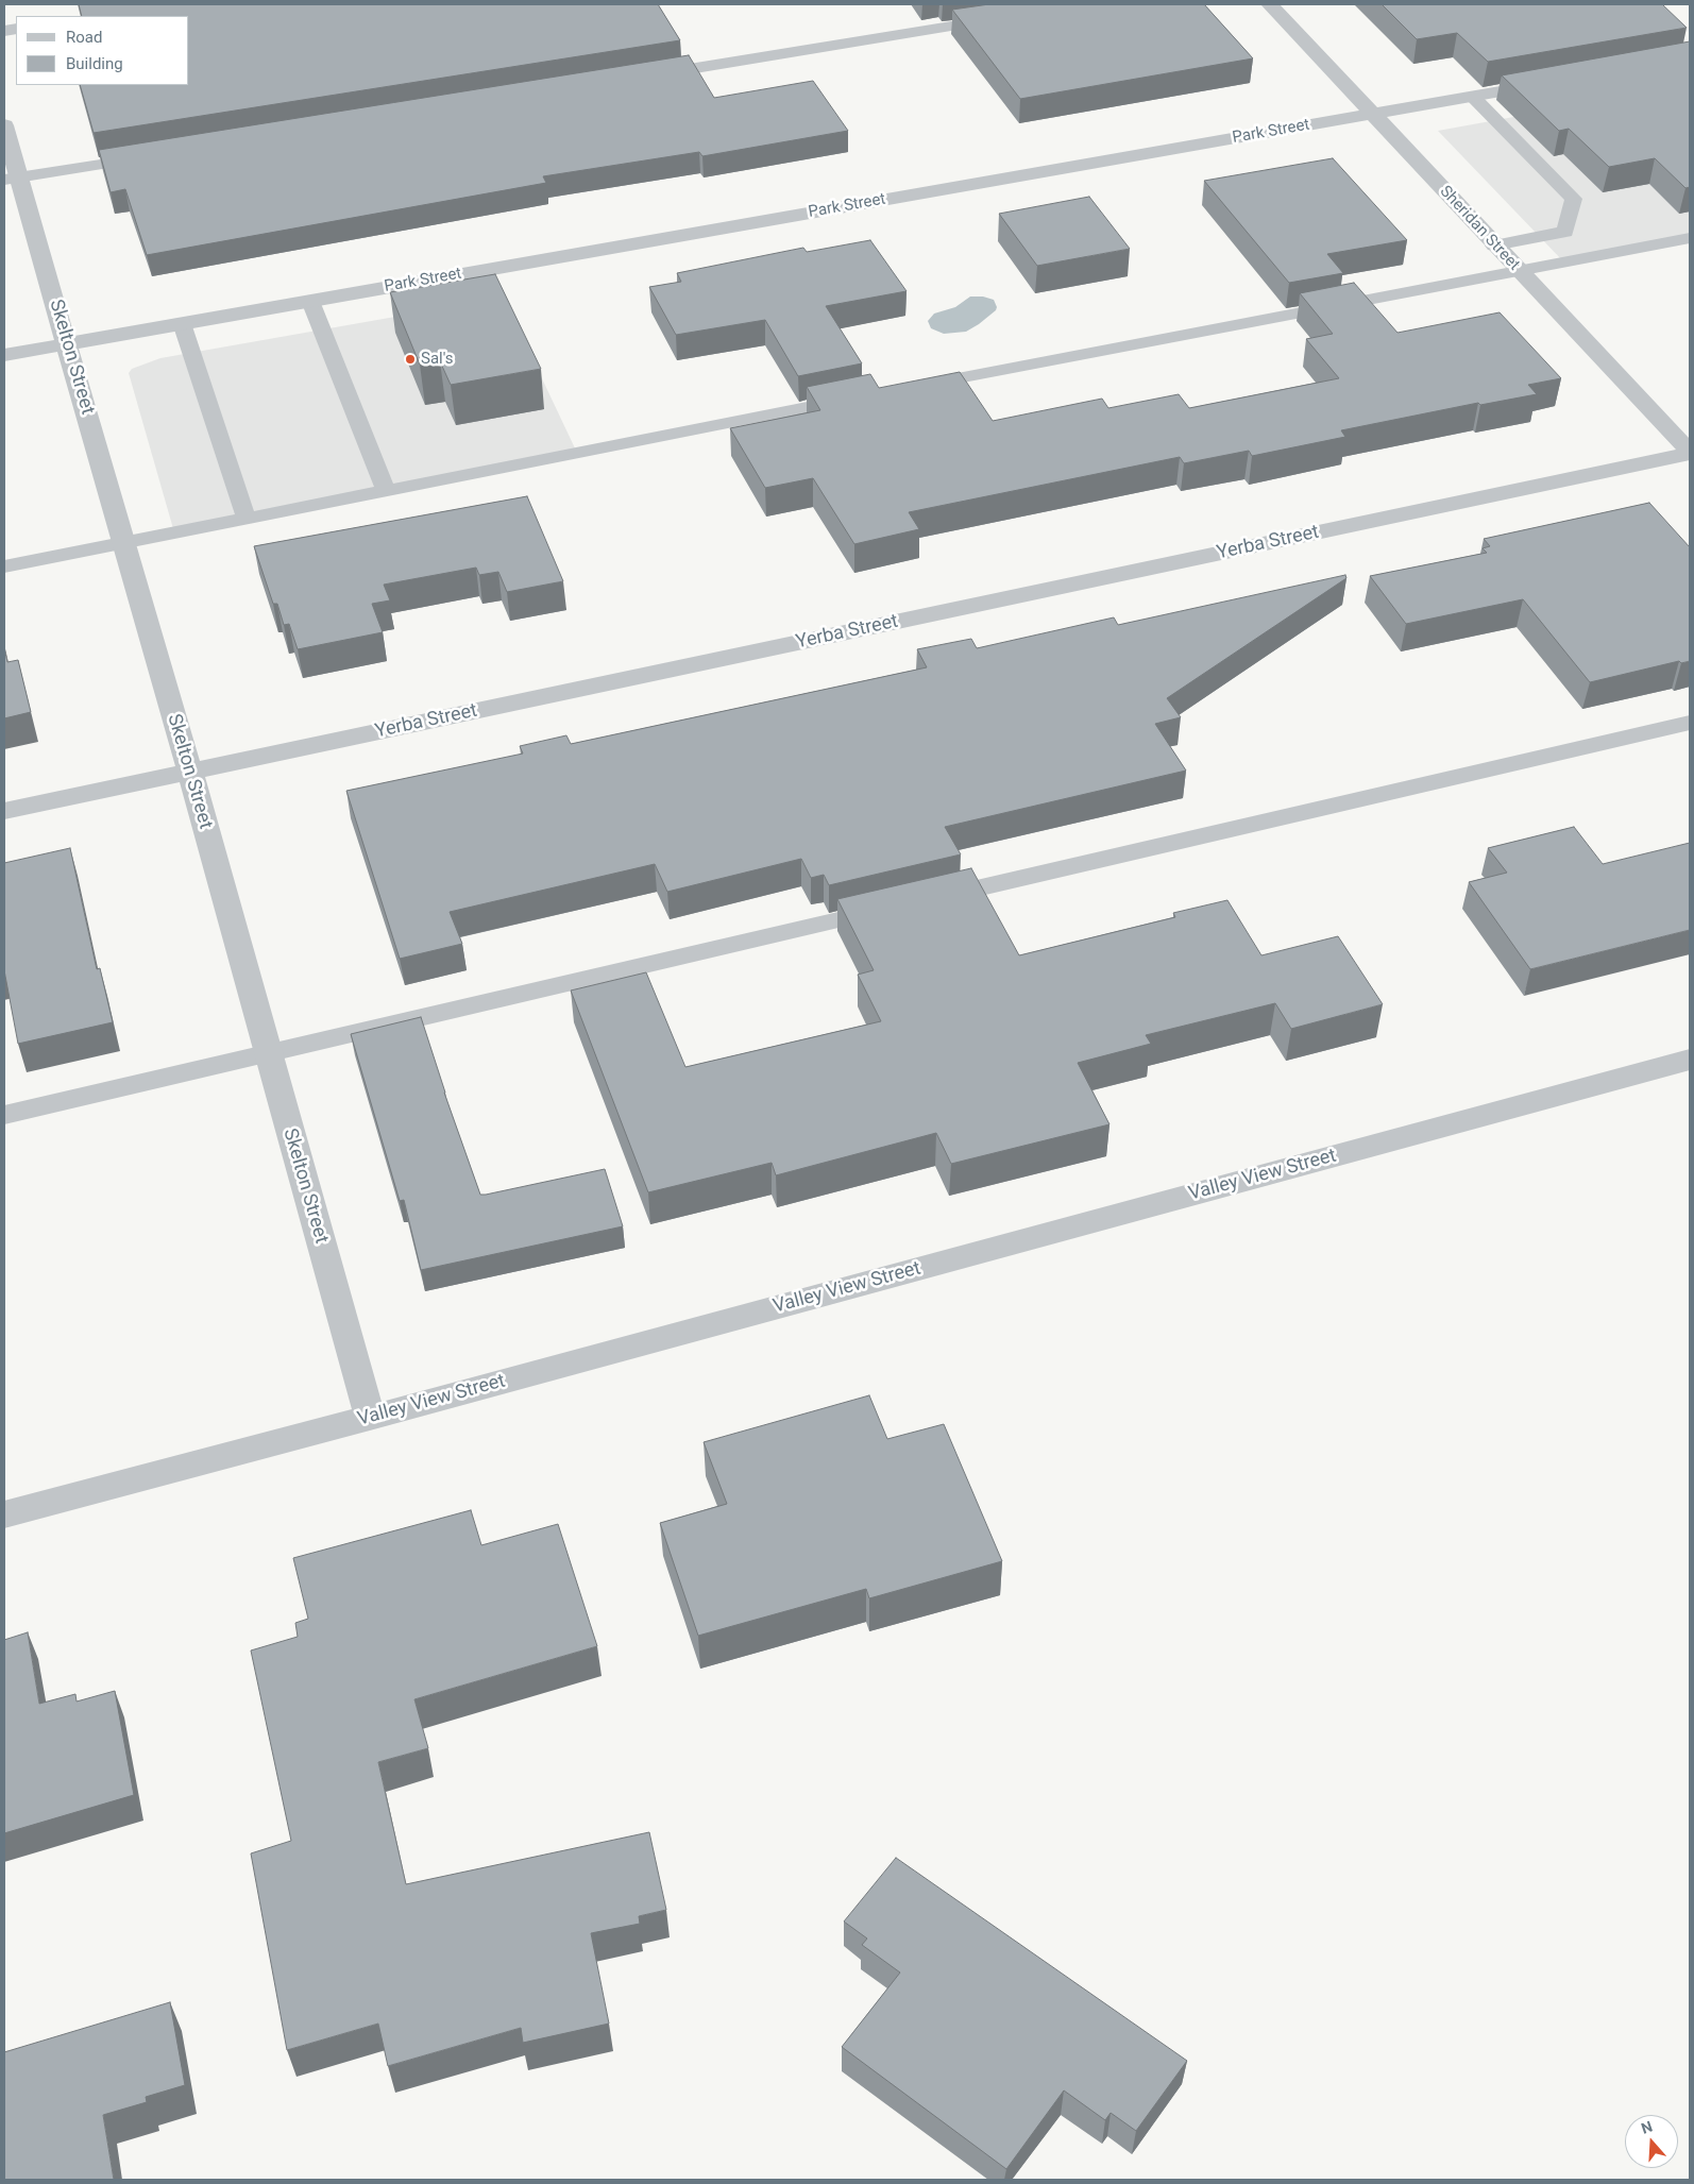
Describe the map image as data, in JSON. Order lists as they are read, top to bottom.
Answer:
{
  "streets": {
    "street": [
      "Park Street",
      "Sheridan Street",
      "Skelton Street",
      "Yerba Street",
      "Valley View Street"
    ]
  },
  "crossings": [
    ["Park Street", "Sheridan Street"],
    ["Park Street", "Skelton Street"],
    ["Sheridan Street", "Yerba Street"],
    ["Skelton Street", "Yerba Street"],
    ["Skelton Street", "Valley View Street"]
  ],
  "places": ["Sal's"],
  "legend": ["Road", "Building"],
  "north": "top"
}
